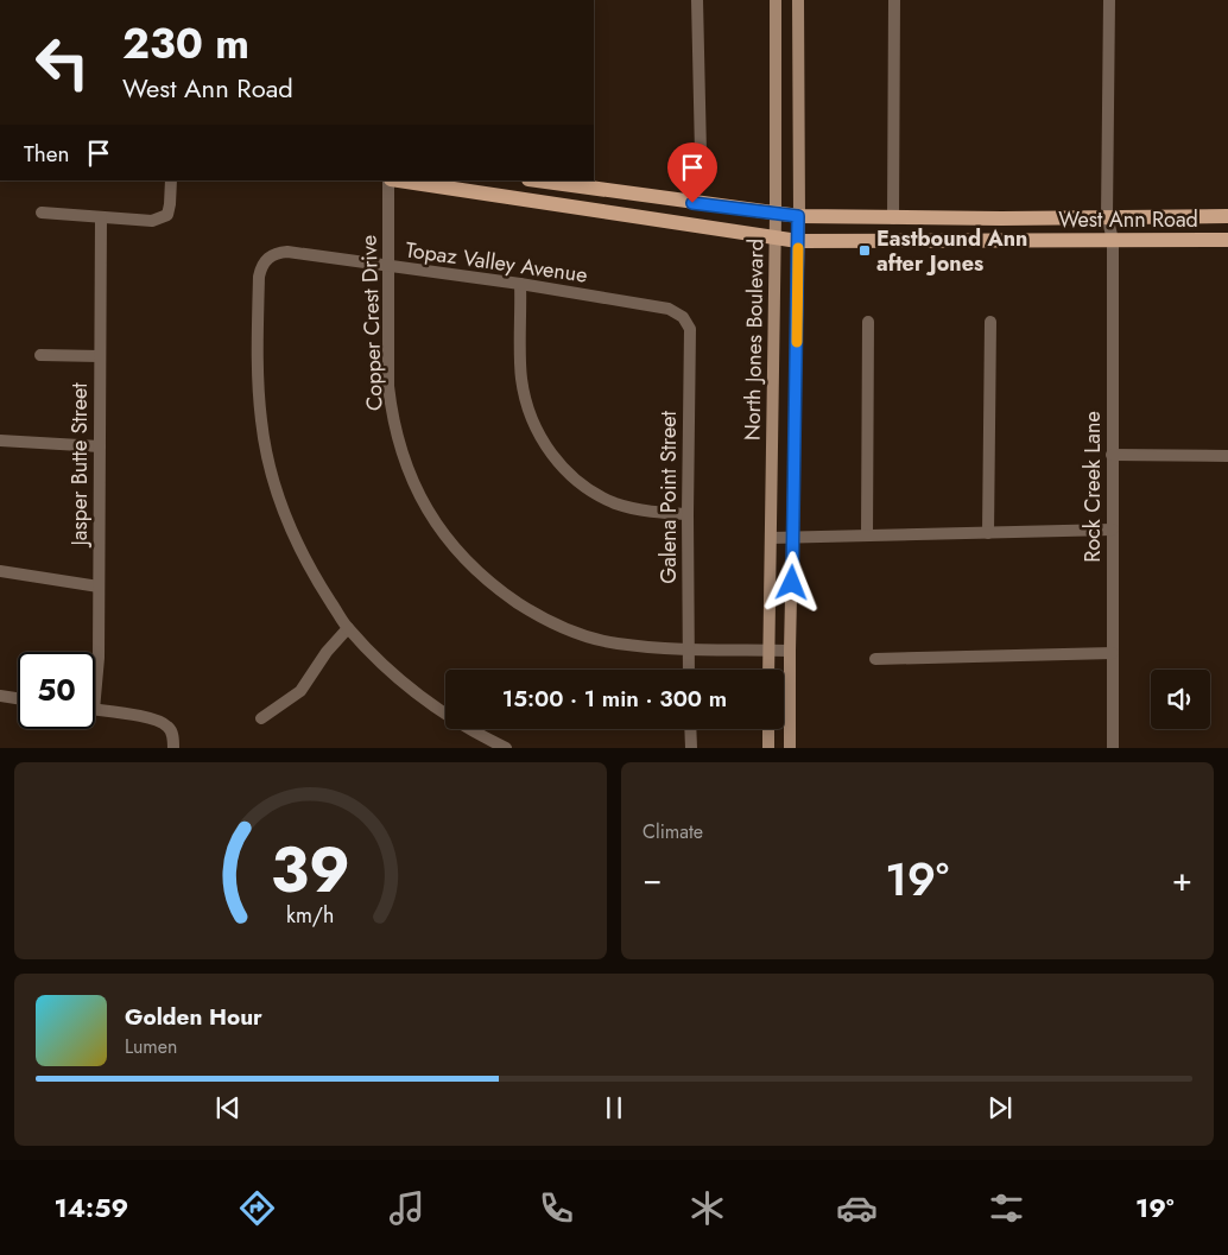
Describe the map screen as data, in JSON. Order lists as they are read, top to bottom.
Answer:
{
  "streets": {
    "main road": ["West Ann Road", "North Jones Boulevard"],
    "street": [
      "Topaz Valley Avenue",
      "Copper Crest Drive",
      "Jasper Butte Street",
      "Rock Creek Lane",
      "Galena Point Street"
    ]
  },
  "crossings": [
    ["West Ann Road", "North Jones Boulevard"],
    ["West Ann Road", "Rock Creek Lane"],
    ["Topaz Valley Avenue", "Copper Crest Drive"],
    ["Topaz Valley Avenue", "Galena Point Street"],
    ["Copper Crest Drive", "North Jones Boulevard"],
    ["Copper Crest Drive", "Galena Point Street"]
  ],
  "places": {
    "transit": ["Eastbound Ann after Jones"]
  },
  "page": {
    "turn": ["230 m", "West Ann Road"],
    "then": "Then",
    "limit": "50",
    "trip": "15:00 · 1 min · 300 m",
    "tile": "Climate",
    "heat": ["−", "19°", "+"],
    "song": ["Golden Hour", "Lumen"],
    "tabs": ["14:59", "19°"],
    "gauge": ["39", "km/h"]
  }
}
